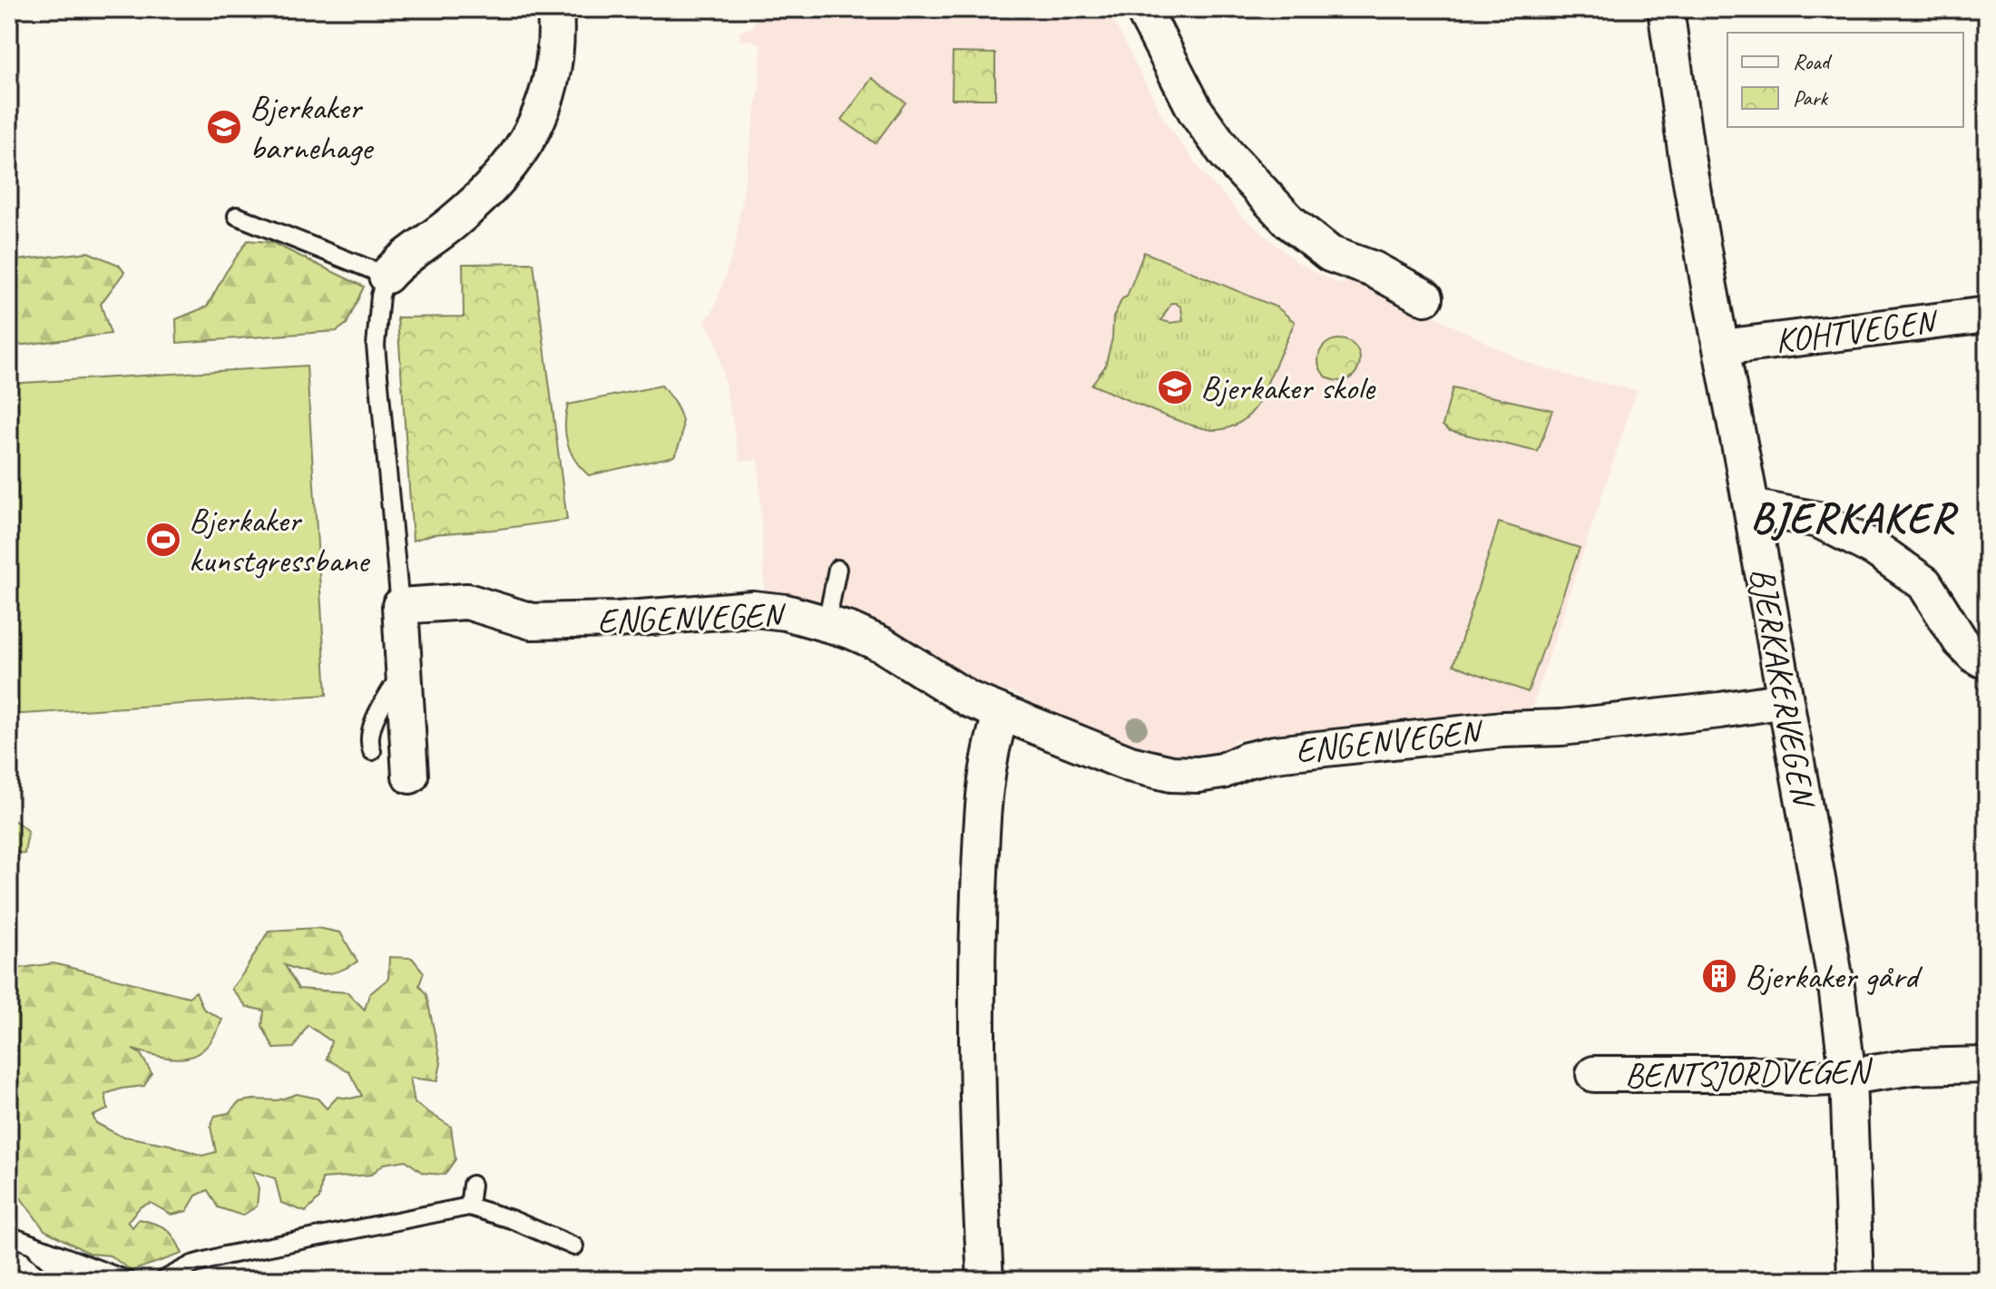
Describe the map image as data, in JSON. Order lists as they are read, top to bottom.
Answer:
{
  "streets": {
    "street": [
      "KOHTVEGEN",
      "ENGENVEGEN",
      "BJERKAKERVEGEN",
      "BENTSJORDVEGEN"
    ]
  },
  "crossings": [
    ["KOHTVEGEN", "BJERKAKERVEGEN"],
    ["ENGENVEGEN", "BJERKAKERVEGEN"],
    ["BJERKAKERVEGEN", "BENTSJORDVEGEN"]
  ],
  "districts": ["BJERKAKER"],
  "places": {
    "school or university": ["Bjerkaker barnehage", "Bjerkaker skole"],
    "sports": ["Bjerkaker kunstgressbane"],
    "building": ["Bjerkaker gård"]
  },
  "legend": ["Road", "Park"]
}
